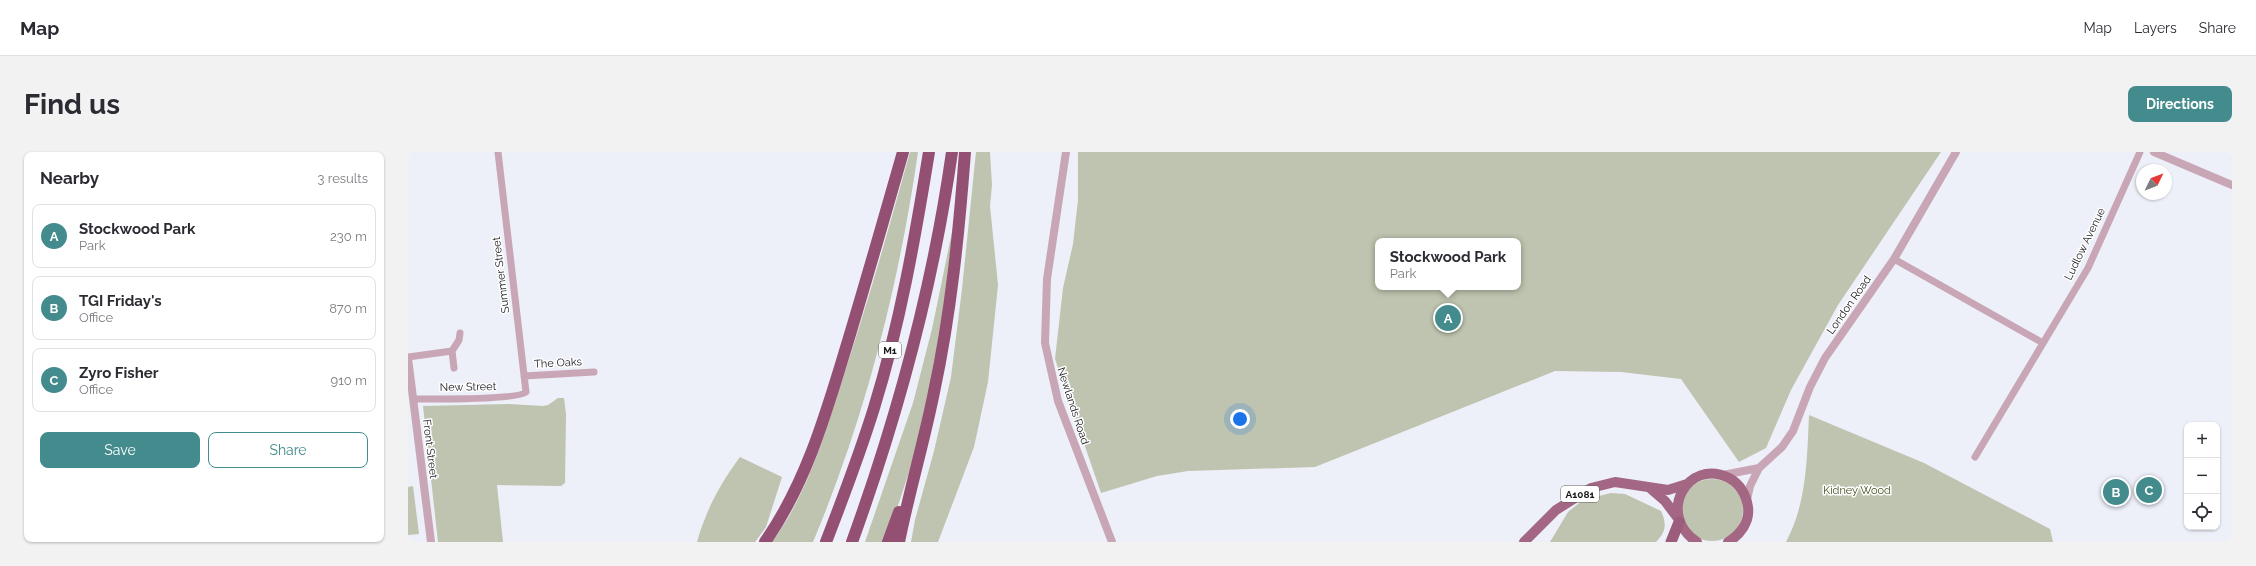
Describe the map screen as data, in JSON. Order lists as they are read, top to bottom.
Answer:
{
  "streets": {
    "highway": ["M1"],
    "main road": ["A1081"],
    "street": [
      "Ludlow Avenue",
      "Summer Street",
      "London Road",
      "The Oaks",
      "New Street",
      "Newlands Road",
      "Front Street"
    ]
  },
  "crossings": [
    ["Summer Street", "The Oaks"],
    ["Summer Street", "New Street"],
    ["New Street", "Front Street"]
  ],
  "parks": ["Kidney Wood"],
  "north": "top right",
  "page": {
    "header": "Map",
    "nav": ["Map", "Layers", "Share"],
    "buttons": [
      "Directions",
      ["Save", "Share"]
    ],
    "title": "Find us",
    "heading": ["Nearby", "3 results"],
    "list": [
      {
        "mark": "A",
        "name": "Stockwood Park",
        "note": "Park",
        "value": "230 m"
      },
      {
        "mark": "B",
        "name": "TGI Friday's",
        "note": "Office",
        "value": "870 m"
      },
      {
        "mark": "C",
        "name": "Zyro Fisher",
        "note": "Office",
        "value": "910 m"
      }
    ],
    "popup": ["Stockwood Park", "Park"],
    "pins": ["A", "C", "B"],
    "map_buttons": ["+", "−"]
  }
}
